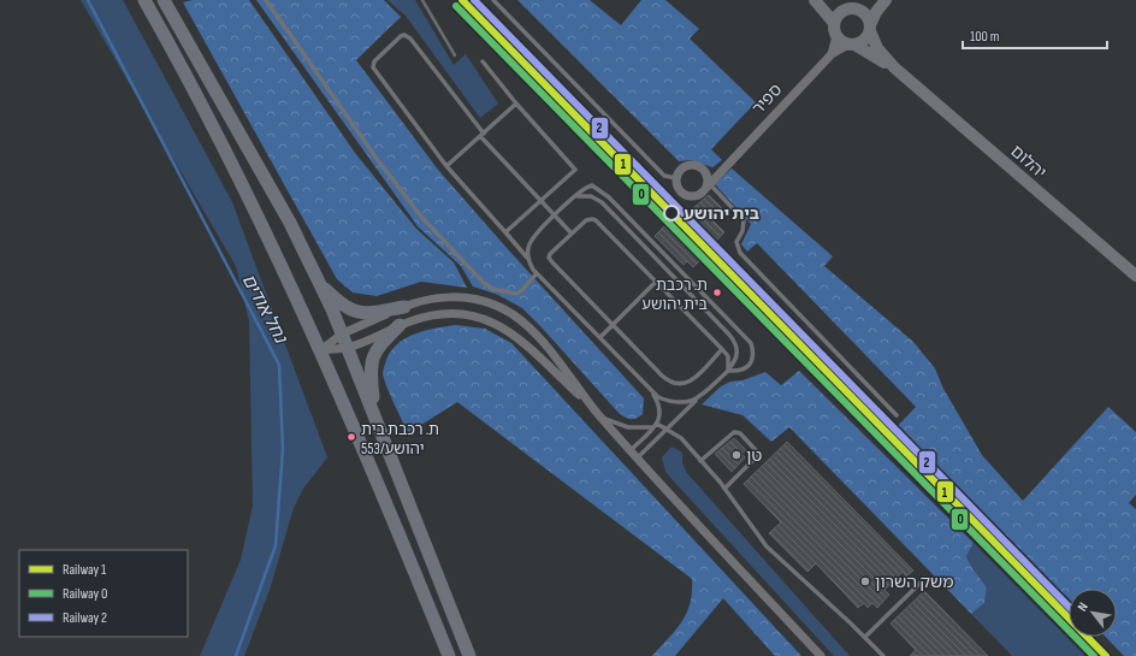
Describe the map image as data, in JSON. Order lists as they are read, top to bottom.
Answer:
{
  "streets": {
    "street": ["ספיר", "יהלום"]
  },
  "crossings": [
    ["ספיר", "יהלום"]
  ],
  "water": ["נחל אודים"],
  "places": [
    "בית יהושע",
    "ת. רכבת בית יהושע",
    "ת. רכבת בית יהושע/553",
    "טן",
    "משק השרון"
  ],
  "lines": ["rail line 1", "rail line 2", "rail line 0"],
  "legend": ["Railway 1", "Railway 0", "Railway 2"],
  "scale_bar": "100 m",
  "north": "top left"
}
